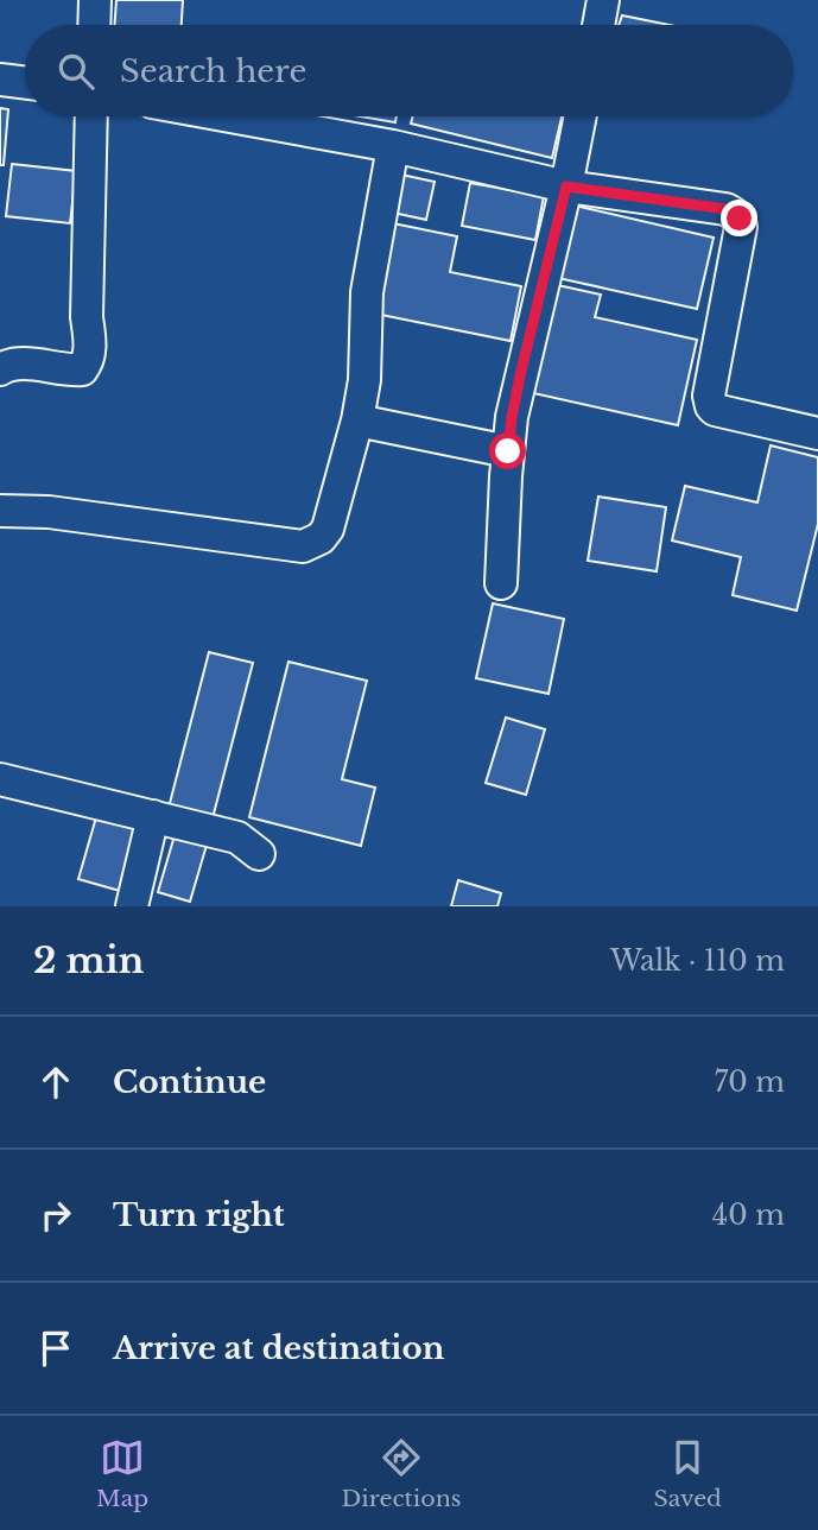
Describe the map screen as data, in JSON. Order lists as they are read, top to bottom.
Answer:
{
  "page": {
    "search": "Search here",
    "heading": ["2 min", "Walk · 110 m"],
    "list": [
      ["Continue", "70 m"],
      ["Turn right", "40 m"],
      "Arrive at destination"
    ],
    "nav": ["Map", "Directions", "Saved"]
  }
}
